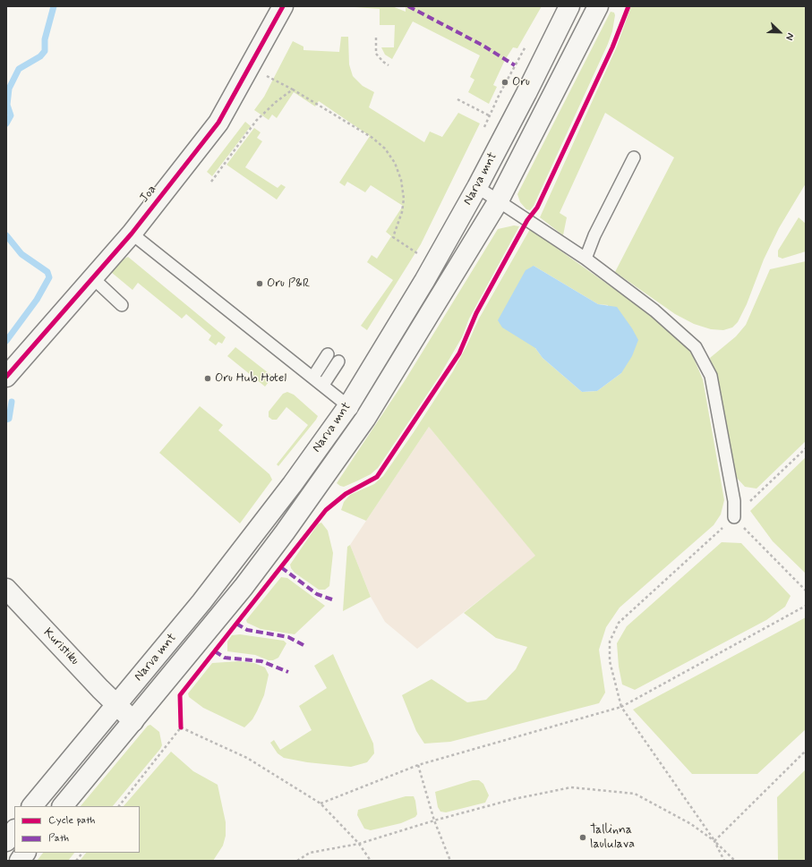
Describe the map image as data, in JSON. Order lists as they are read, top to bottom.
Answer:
{
  "streets": {
    "main road": ["Narva mnt", "Joa", "Kuristiku"]
  },
  "crossings": [
    ["Narva mnt", "Kuristiku"]
  ],
  "places": [
    "Oru",
    "Oru P&R",
    "Oru Hub Hotel",
    "Tallinna laululava"
  ],
  "legend": ["Cycle path", "Path"],
  "north": "bottom right"
}
